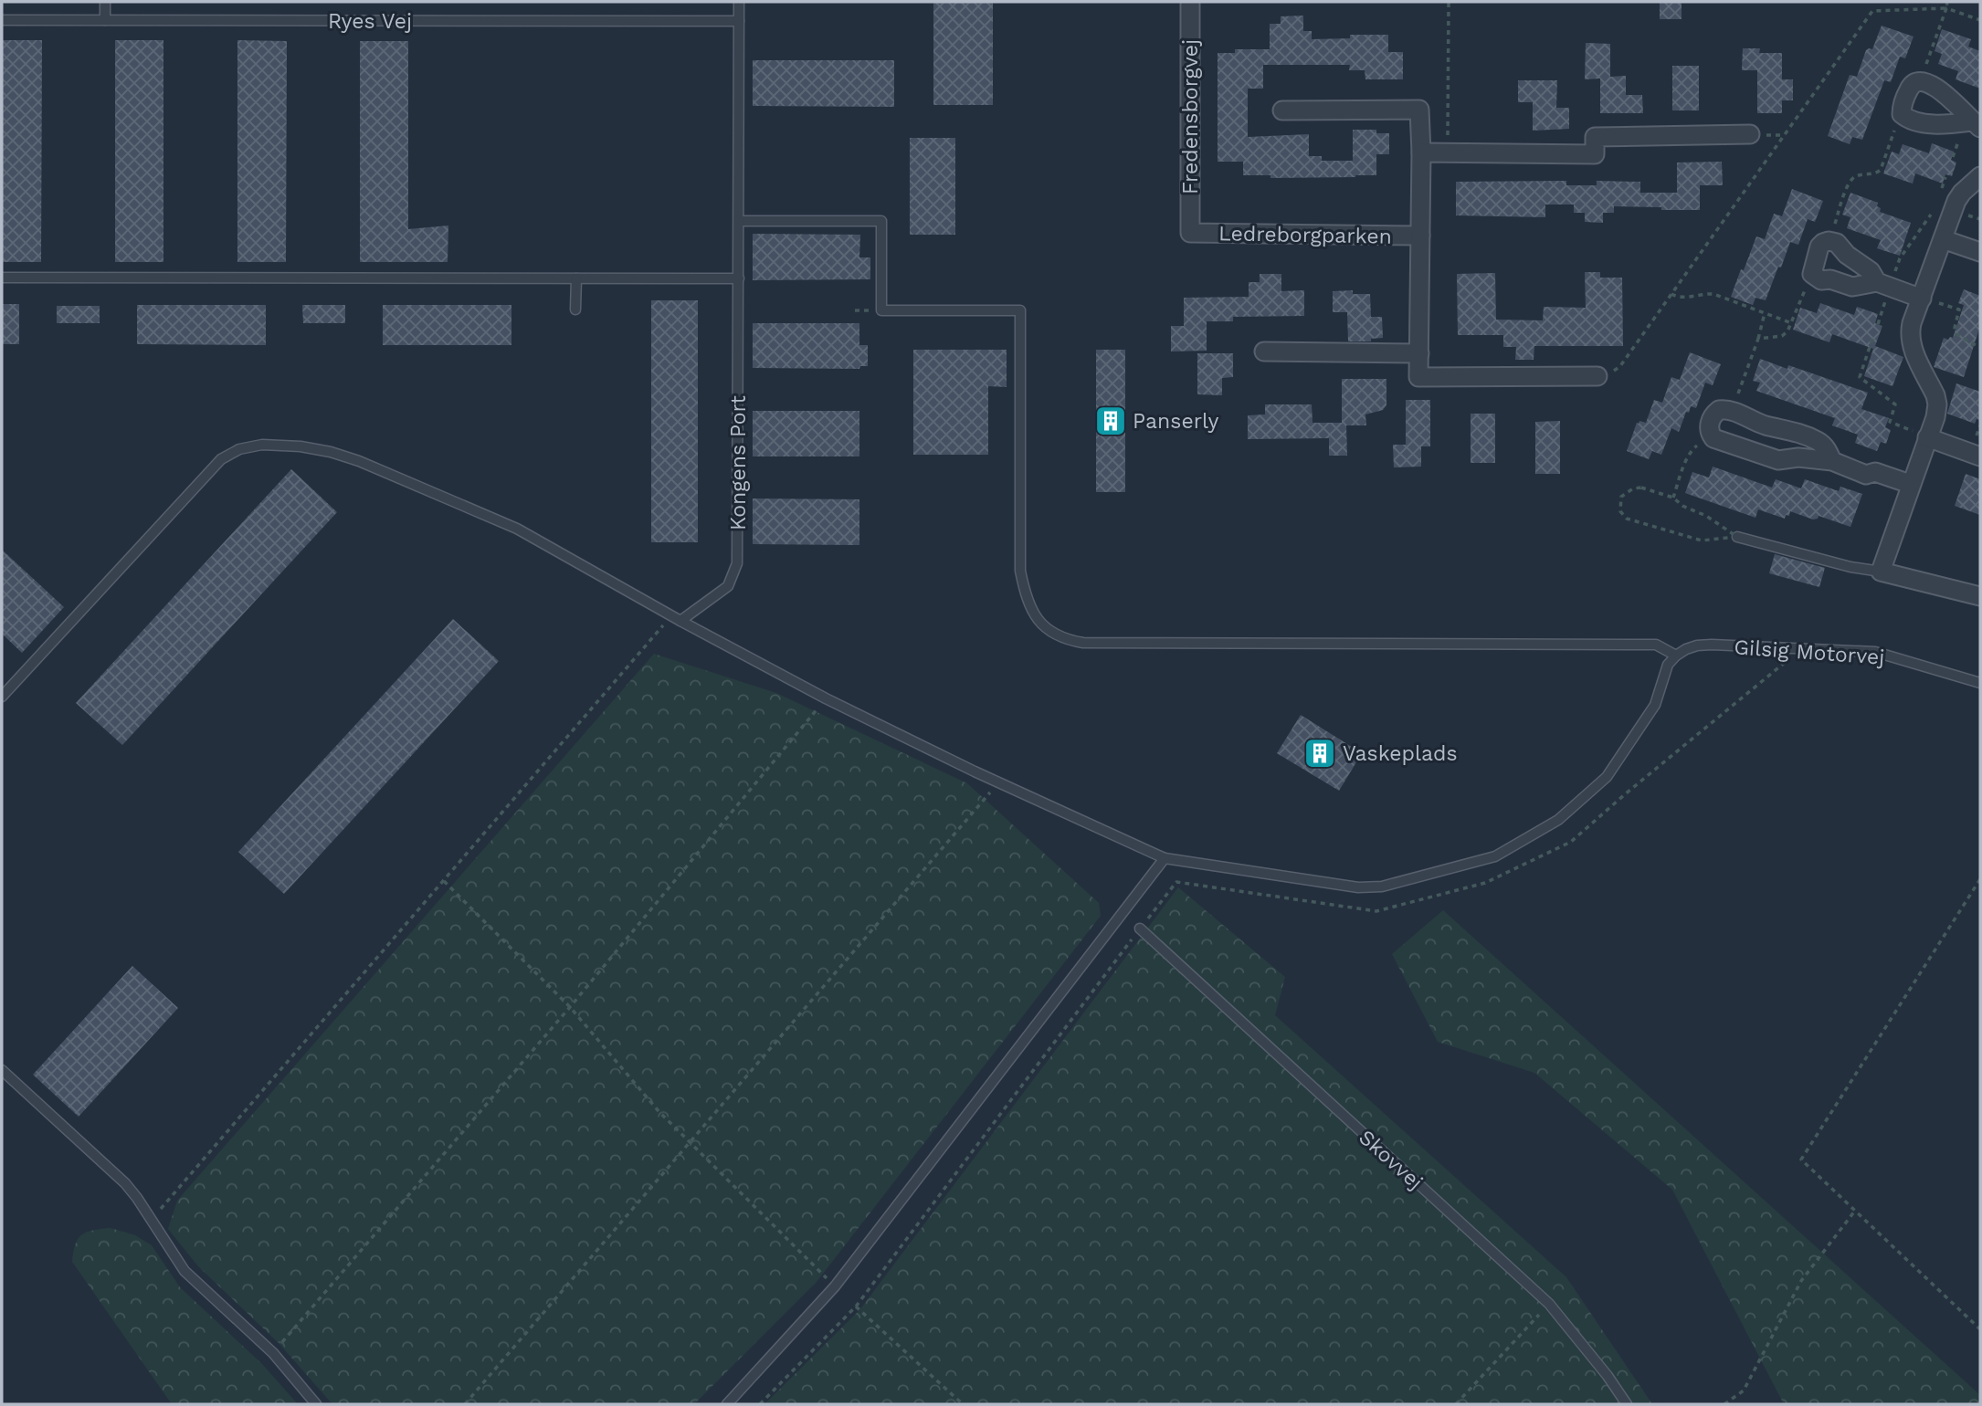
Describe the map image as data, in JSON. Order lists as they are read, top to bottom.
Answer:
{
  "streets": {
    "street": ["Fredensborgvej", "Ledreborgparken"],
    "lane": [
      "Ryes Vej",
      "Kongens Port",
      "Gilsig Motorvej",
      "Skovvej"
    ]
  },
  "crossings": [
    ["Ryes Vej", "Kongens Port"],
    ["Fredensborgvej", "Ledreborgparken"]
  ],
  "places": {
    "building": ["Panserly", "Vaskeplads"]
  }
}
